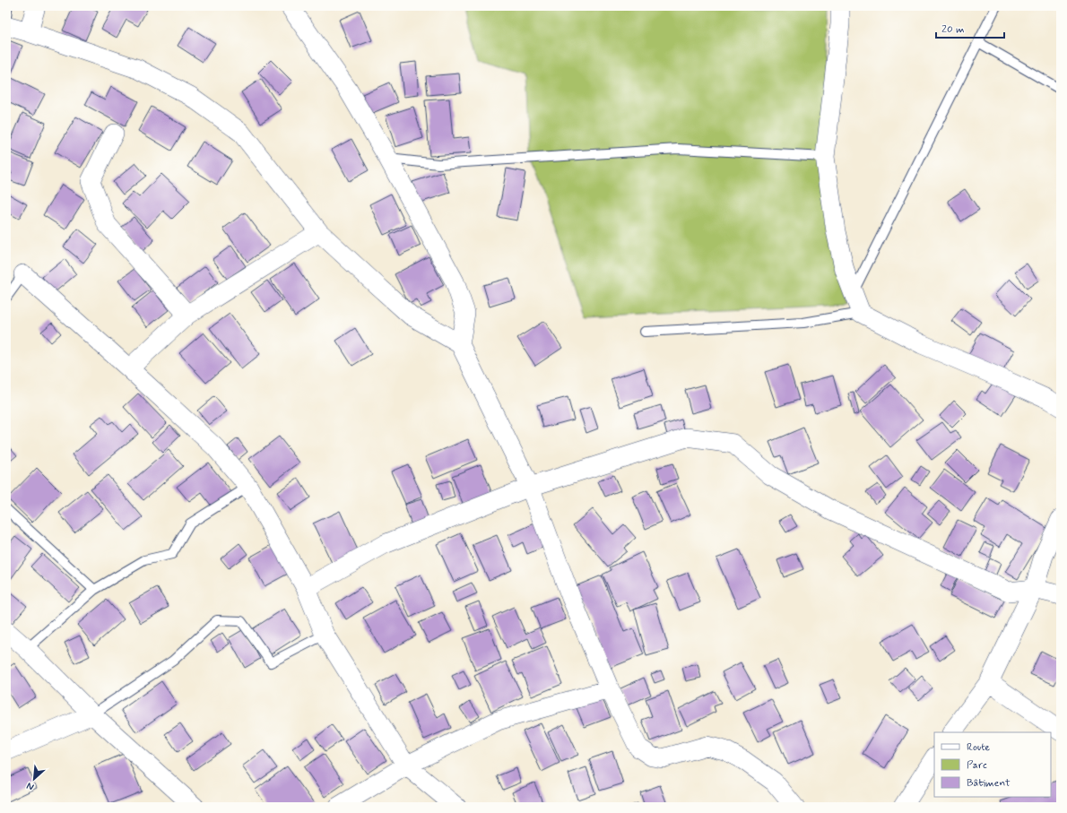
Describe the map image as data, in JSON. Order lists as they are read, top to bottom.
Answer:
{
  "legend": ["Route", "Parc", "Bâtiment"],
  "scale_bar": "20 m",
  "north": "bottom left"
}
